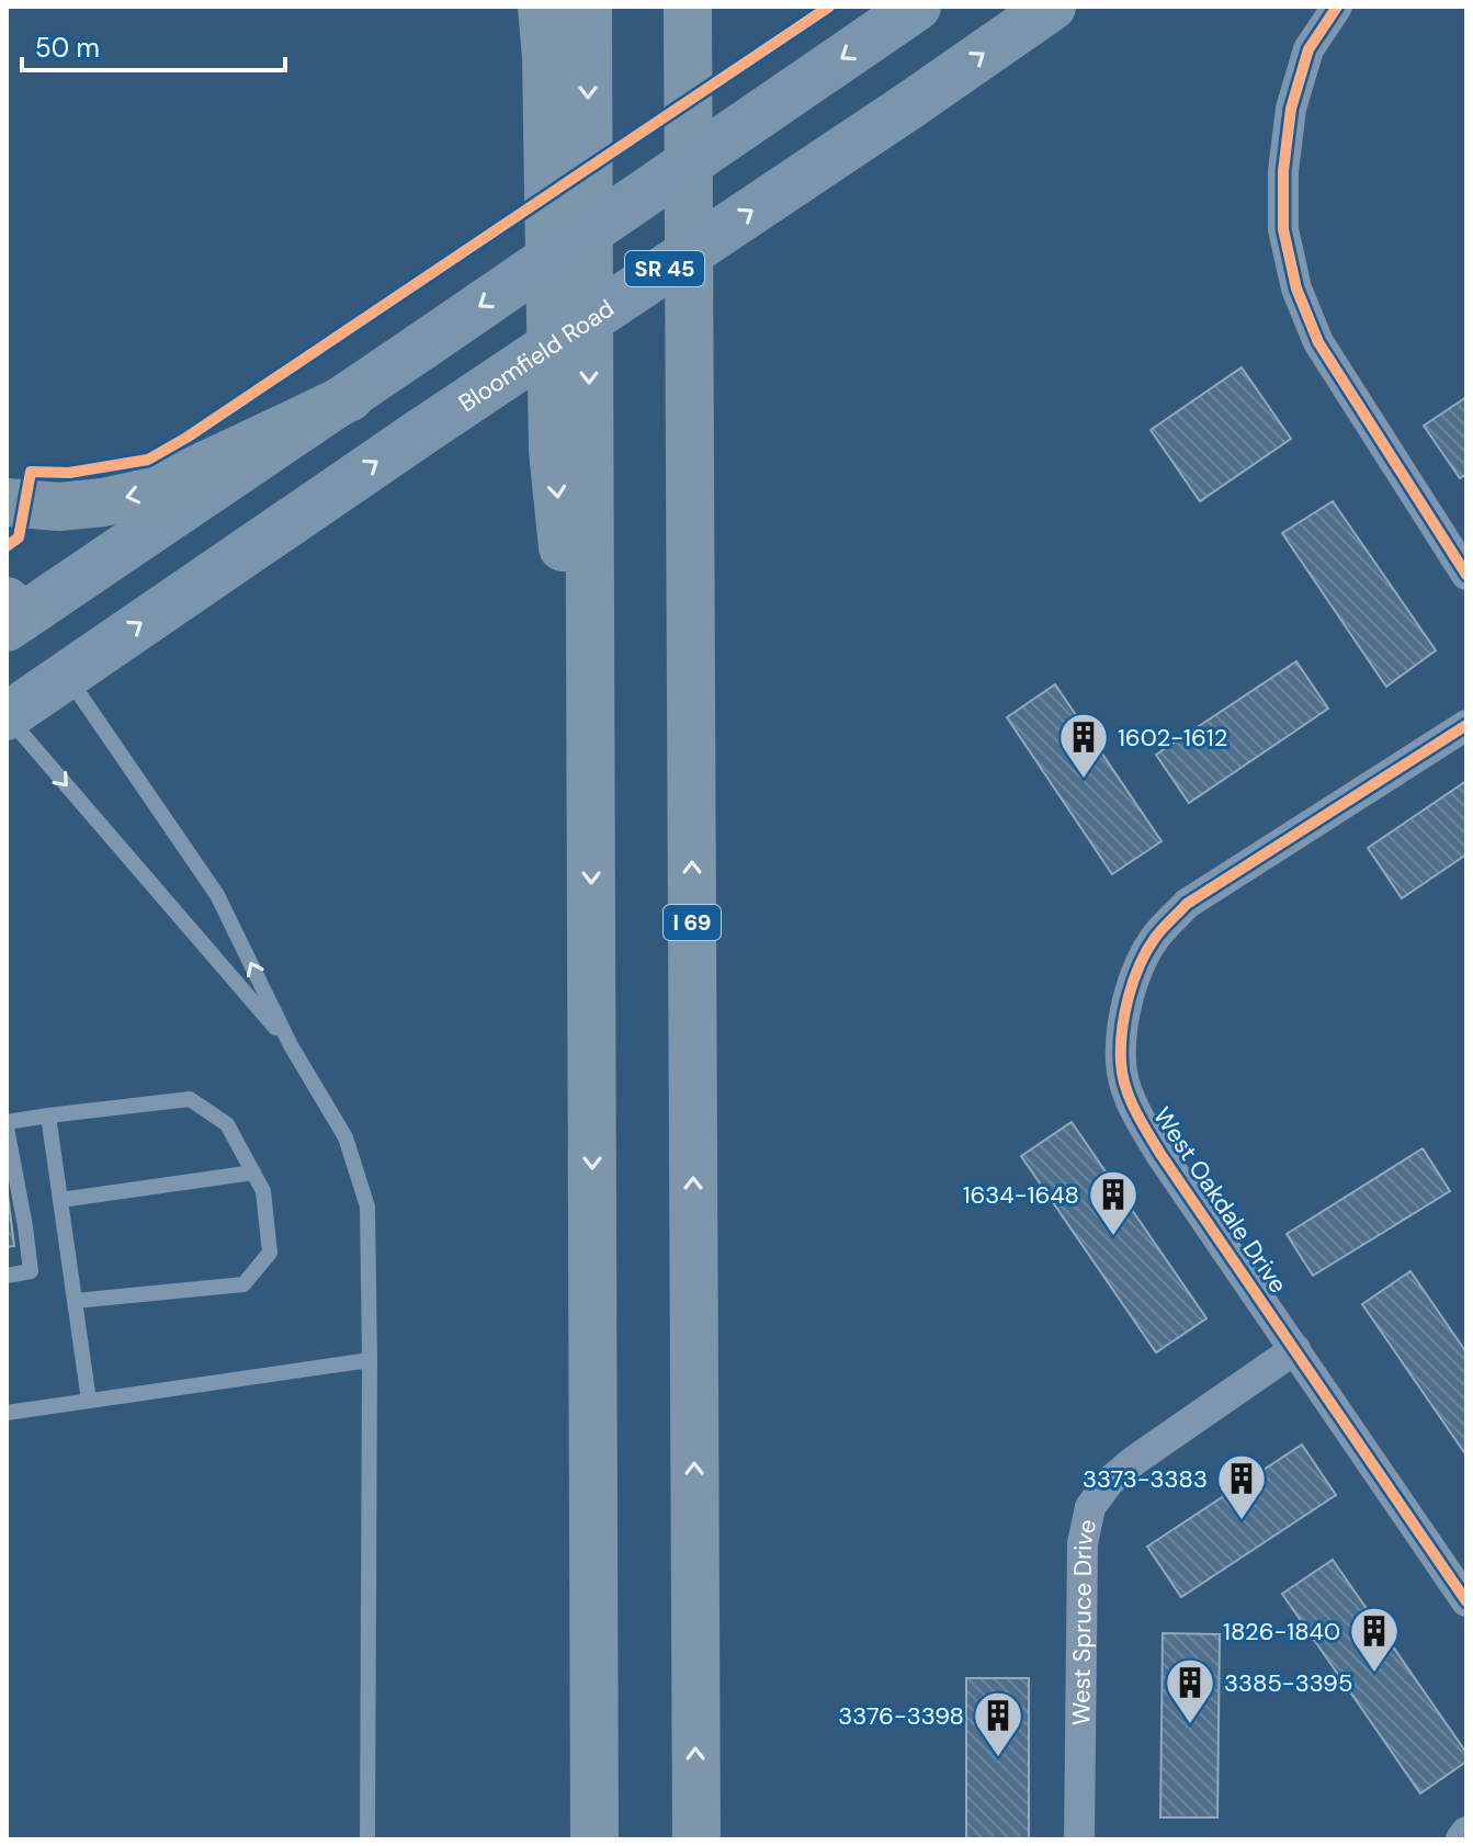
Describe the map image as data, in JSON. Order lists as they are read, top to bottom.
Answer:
{
  "streets": {
    "highway": ["I 69"],
    "main road": ["SR 45", "Bloomfield Road"],
    "street": ["West Oakdale Drive", "West Spruce Drive"]
  },
  "crossings": [
    ["SR 45", "Bloomfield Road"],
    ["West Oakdale Drive", "West Spruce Drive"]
  ],
  "places": {
    "building": [
      "1602-1612",
      "1634-1648",
      "3373-3383",
      "1826-1840",
      "3385-3395",
      "3376-3398"
    ]
  },
  "scale_bar": "50 m"
}
